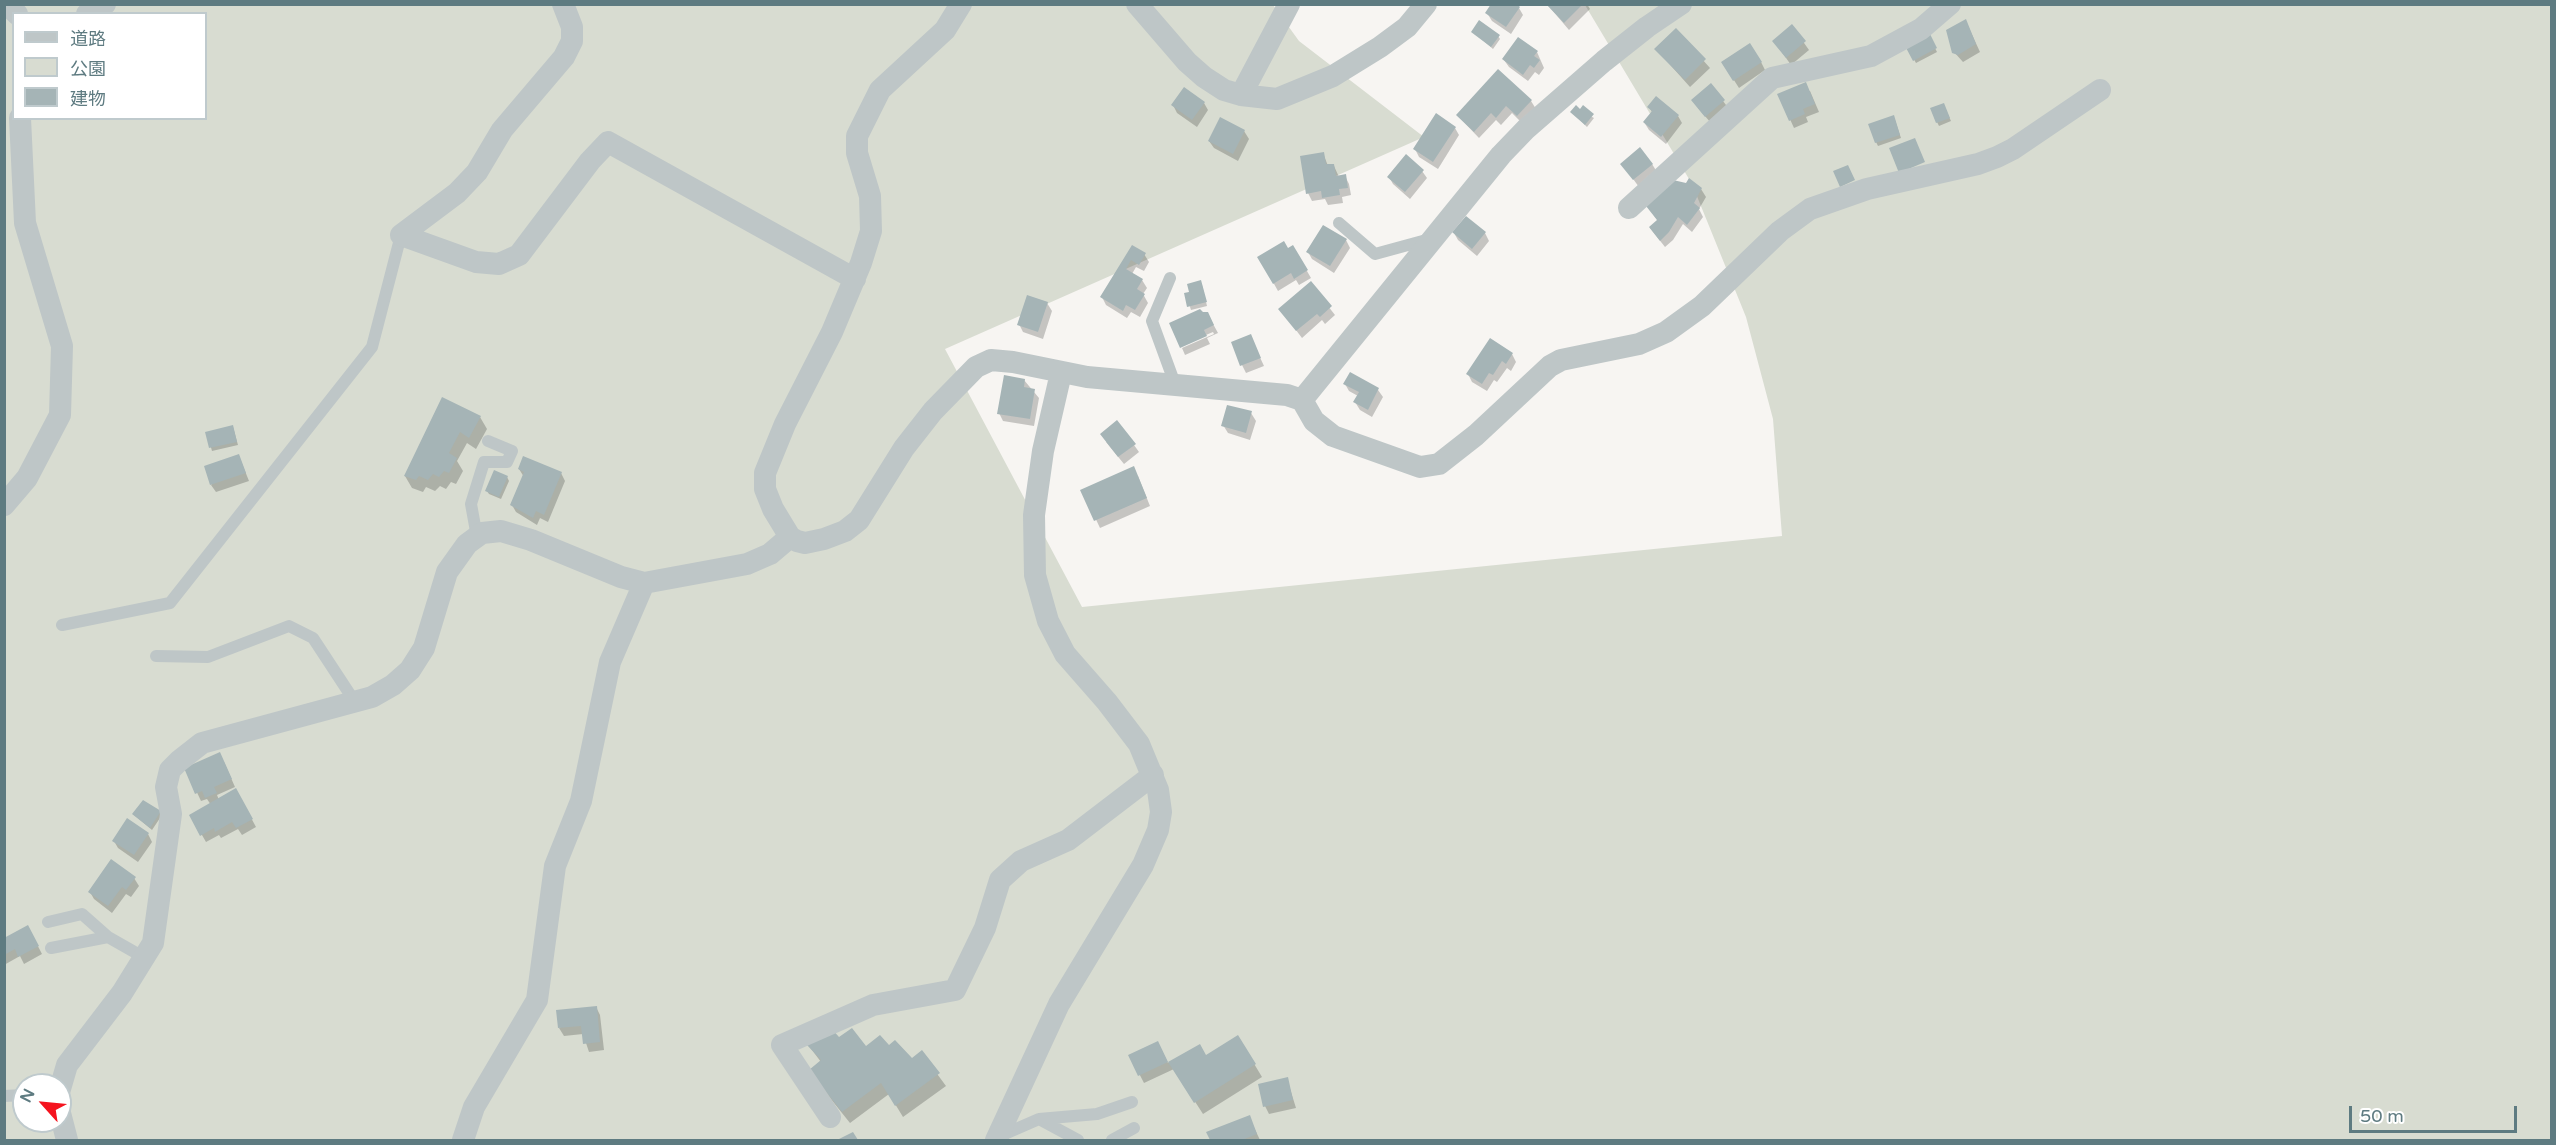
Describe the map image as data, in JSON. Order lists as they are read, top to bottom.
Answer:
{
  "legend": ["道路", "公園", "建物"],
  "scale_bar": "50 m",
  "north": "top left"
}
